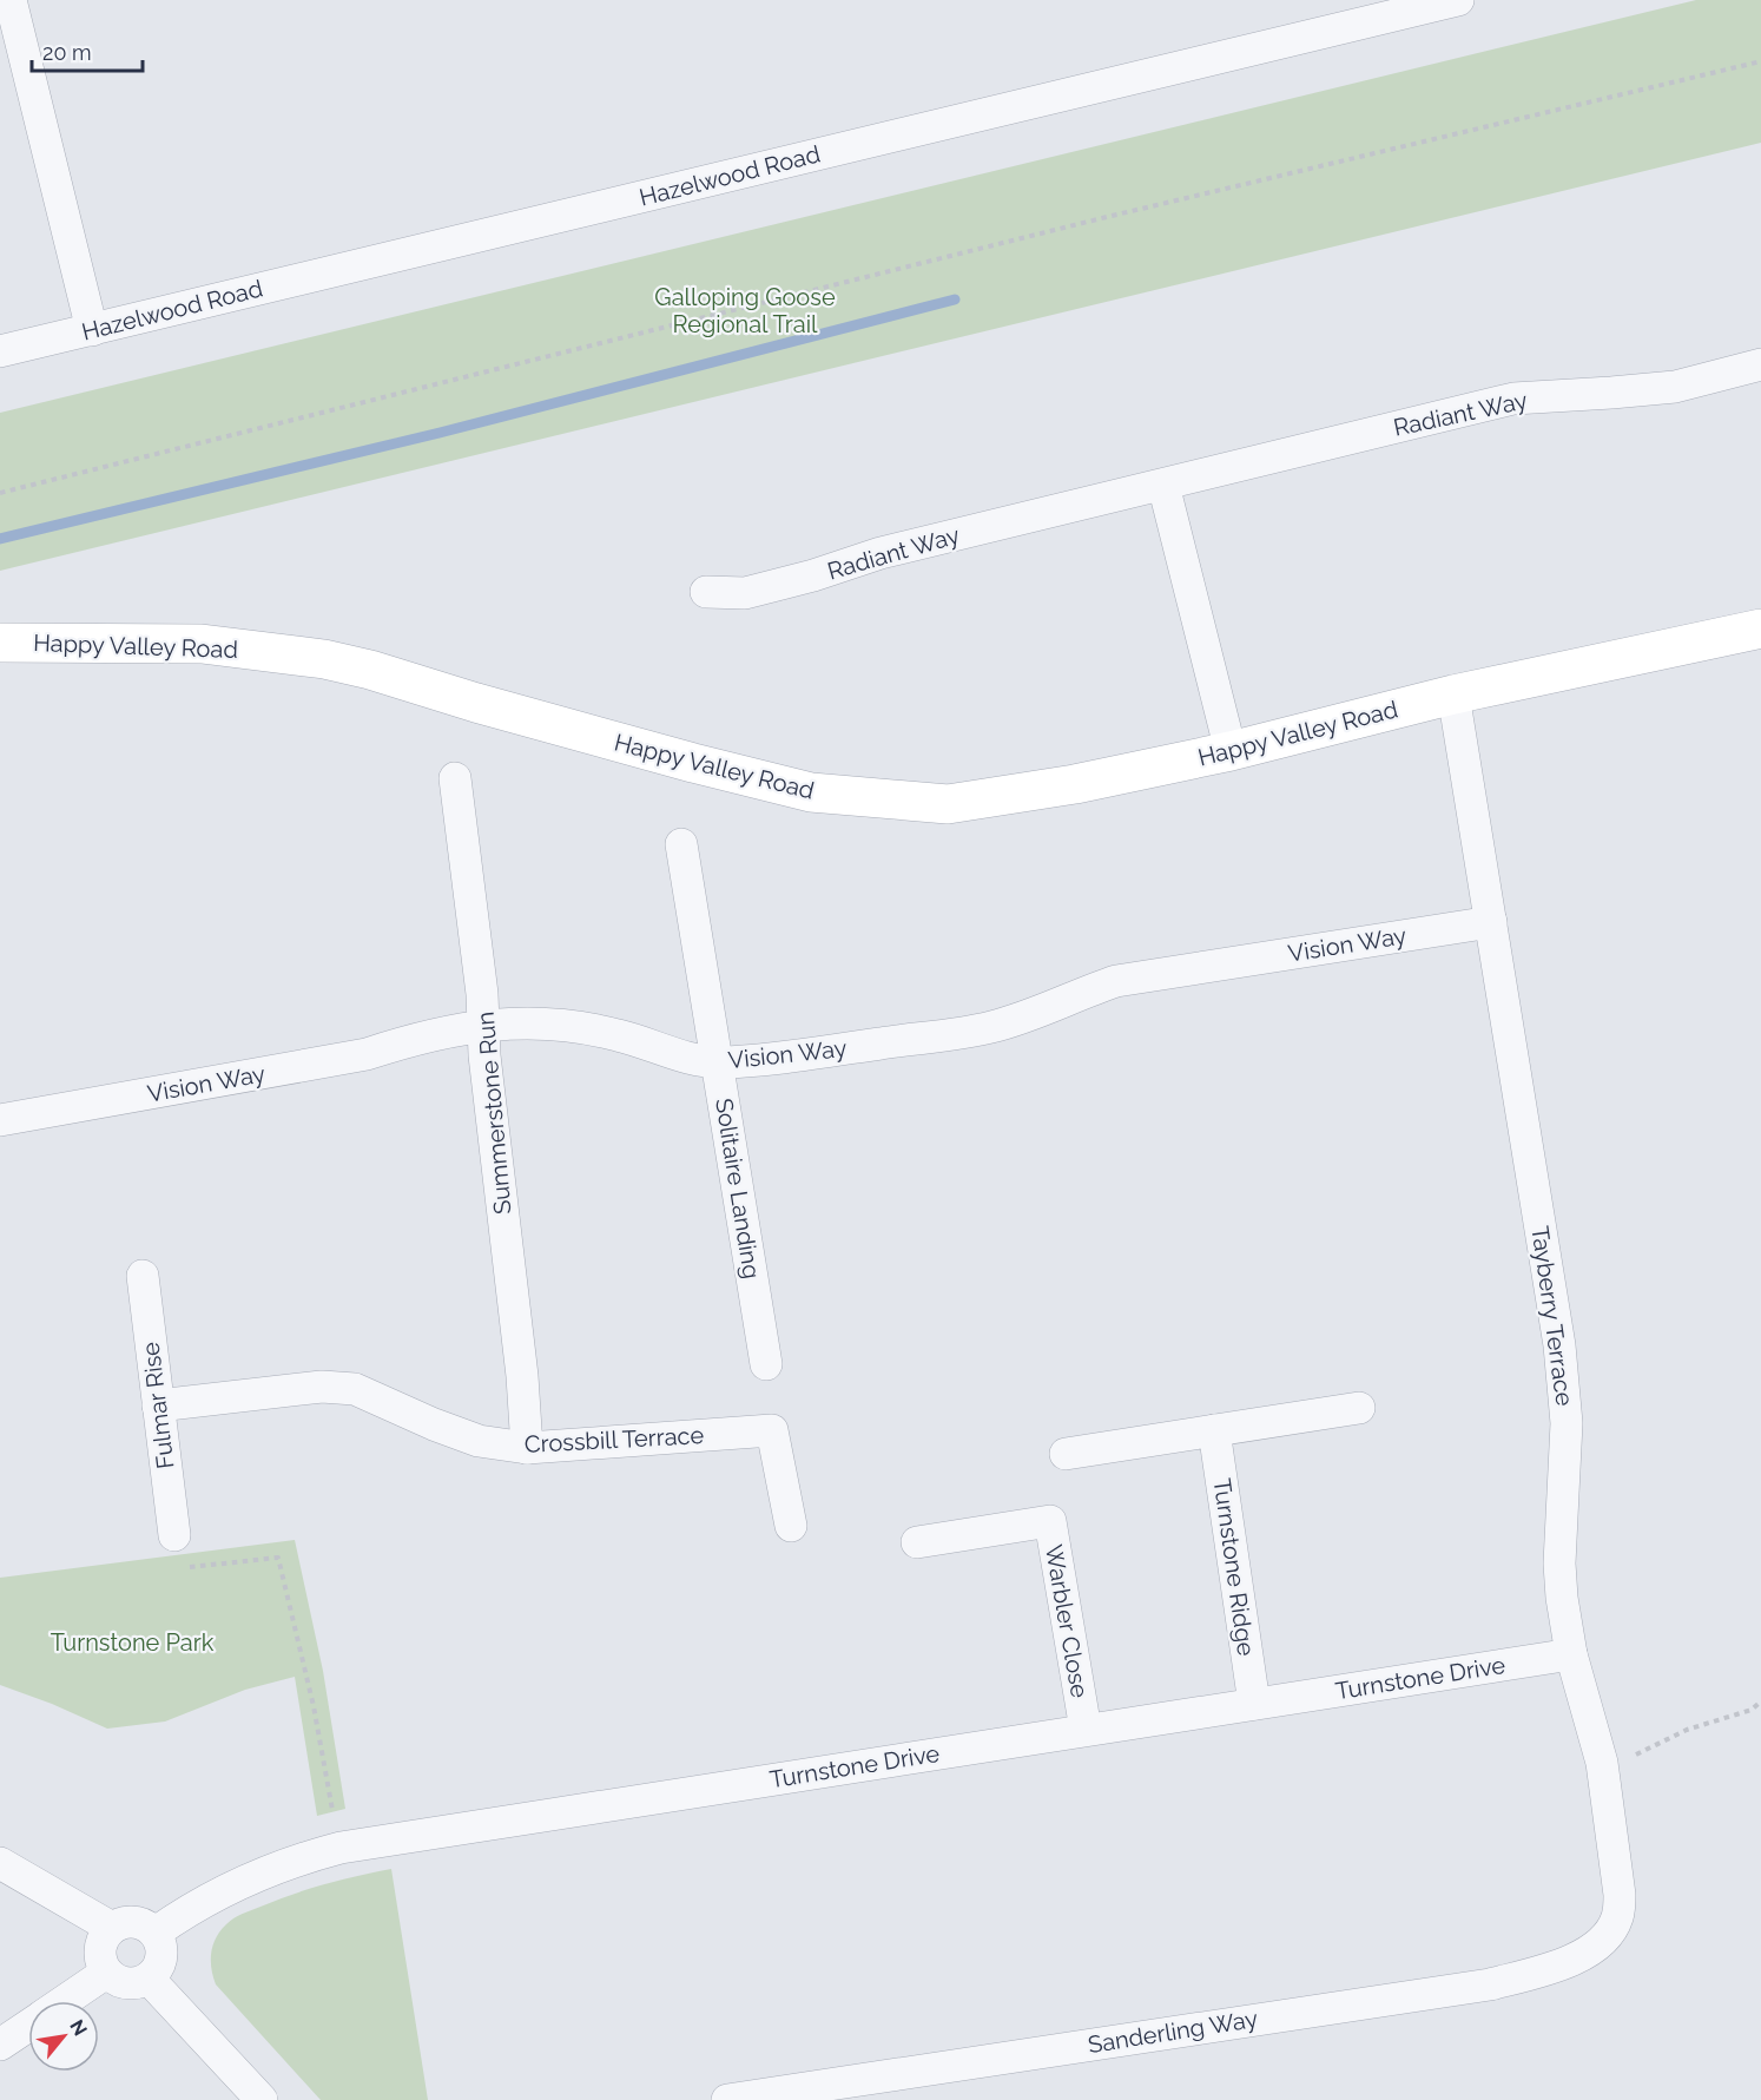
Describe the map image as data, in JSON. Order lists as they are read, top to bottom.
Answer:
{
  "streets": {
    "main road": ["Happy Valley Road"],
    "street": [
      "Hazelwood Road",
      "Radiant Way",
      "Vision Way",
      "Summerstone Run",
      "Solitaire Landing",
      "Tayberry Terrace",
      "Fulmar Rise",
      "Crossbill Terrace",
      "Turnstone Ridge",
      "Warbler Close",
      "Turnstone Drive",
      "Sanderling Way"
    ]
  },
  "crossings": [
    ["Happy Valley Road", "Tayberry Terrace"],
    ["Vision Way", "Summerstone Run"],
    ["Vision Way", "Solitaire Landing"],
    ["Vision Way", "Tayberry Terrace"],
    ["Summerstone Run", "Crossbill Terrace"],
    ["Tayberry Terrace", "Turnstone Drive"],
    ["Tayberry Terrace", "Sanderling Way"],
    ["Fulmar Rise", "Crossbill Terrace"],
    ["Turnstone Ridge", "Turnstone Drive"],
    ["Warbler Close", "Turnstone Drive"]
  ],
  "parks": ["Galloping Goose Regional Trail", "Turnstone Park"],
  "scale_bar": "20 m",
  "north": "top right"
}
